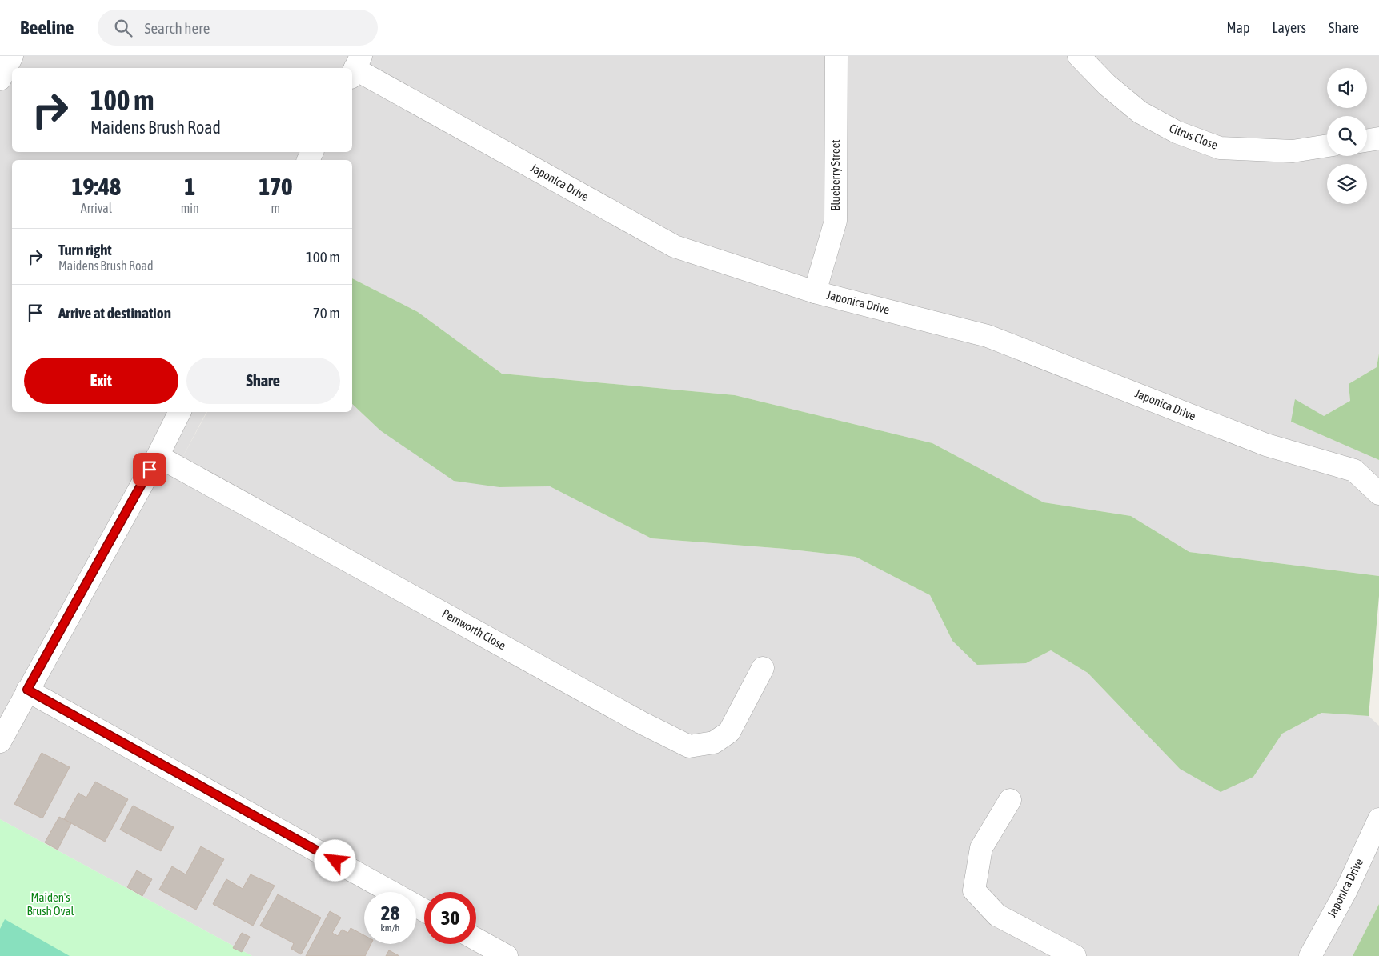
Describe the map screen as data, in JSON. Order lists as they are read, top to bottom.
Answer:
{
  "streets": {
    "street": [
      "Citrus Close",
      "Blueberry Street",
      "Japonica Drive",
      "Pemworth Close"
    ]
  },
  "crossings": [
    ["Blueberry Street", "Japonica Drive"]
  ],
  "parks": ["Maiden's Brush Oval"],
  "page": {
    "header": "Beeline",
    "search": "Search here",
    "nav": ["Map", "Layers", "Share"],
    "turn": ["100 m", "Maidens Brush Road"],
    "eta": [
      "19:48",
      "Arrival",
      "1",
      "min",
      "170",
      "m"
    ],
    "list": [
      {
        "name": "Turn right",
        "note": "Maidens Brush Road",
        "value": "100 m"
      },
      {
        "name": "Arrive at destination",
        "value": "70 m"
      }
    ],
    "buttons": ["Exit", "Share"],
    "speed": "28 km/h",
    "limit": "30"
  }
}
